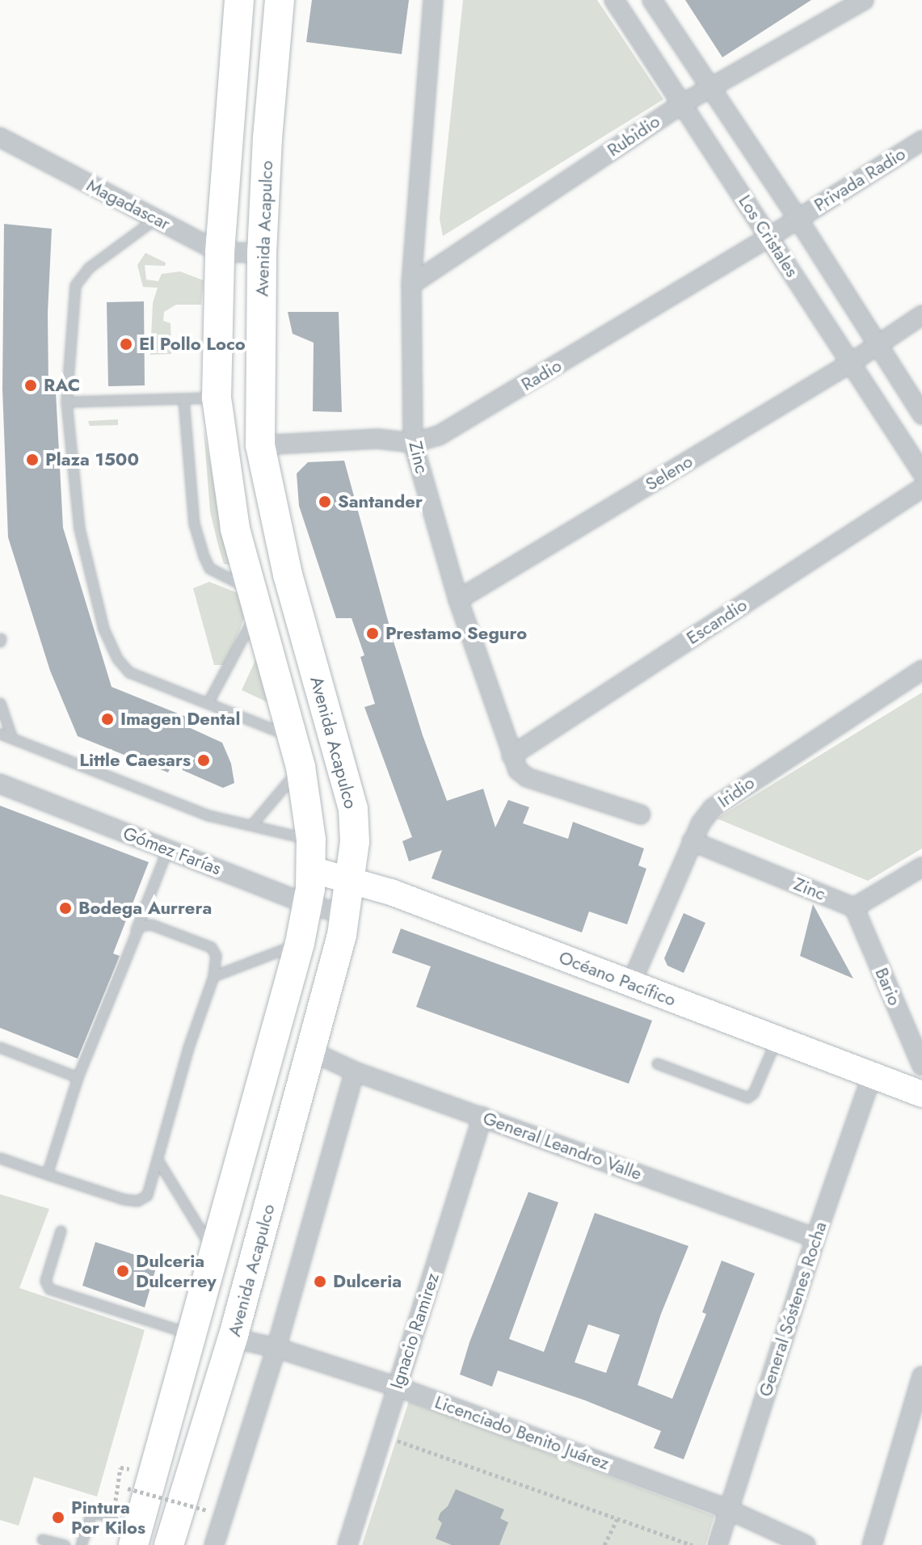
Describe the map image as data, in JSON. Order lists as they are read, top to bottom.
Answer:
{
  "streets": {
    "main road": ["Avenida Acapulco"],
    "street": [
      "Rubidio",
      "Privada Radio",
      "Magadascar",
      "Los Cristales",
      "Radio",
      "Zinc",
      "Seleno",
      "Escandio",
      "Iridio",
      "Gómez Farías",
      "Océano Pacífico",
      "Bario",
      "General Leandro Valle",
      "General Sóstenes Rocha",
      "Ignacio Ramirez",
      "Licenciado Benito Juárez"
    ]
  },
  "crossings": [
    ["Rubidio", "Los Cristales"],
    ["Rubidio", "Zinc"],
    ["Privada Radio", "Los Cristales"],
    ["Privada Radio", "Radio"],
    ["Magadascar", "Avenida Acapulco"],
    ["Avenida Acapulco", "Radio"],
    ["Avenida Acapulco", "Gómez Farías"],
    ["Avenida Acapulco", "Océano Pacífico"],
    ["Avenida Acapulco", "General Leandro Valle"],
    ["Avenida Acapulco", "Licenciado Benito Juárez"],
    ["Los Cristales", "Radio"],
    ["Los Cristales", "Seleno"],
    ["Radio", "Zinc"],
    ["Zinc", "Seleno"],
    ["Zinc", "Escandio"],
    ["Zinc", "Iridio"],
    ["Zinc", "Bario"],
    ["Iridio", "Océano Pacífico"],
    ["Océano Pacífico", "General Sóstenes Rocha"],
    ["General Leandro Valle", "General Sóstenes Rocha"],
    ["General Leandro Valle", "Ignacio Ramirez"],
    ["General Sóstenes Rocha", "Licenciado Benito Juárez"],
    ["Ignacio Ramirez", "Licenciado Benito Juárez"]
  ],
  "places": [
    "El Pollo Loco",
    "RAC",
    "Plaza 1500",
    "Santander",
    "Prestamo Seguro",
    "Imagen Dental",
    "Little Caesars",
    "Bodega Aurrera",
    "Dulceria Dulcerrey",
    "Dulceria",
    "Pintura Por Kilos"
  ]
}
